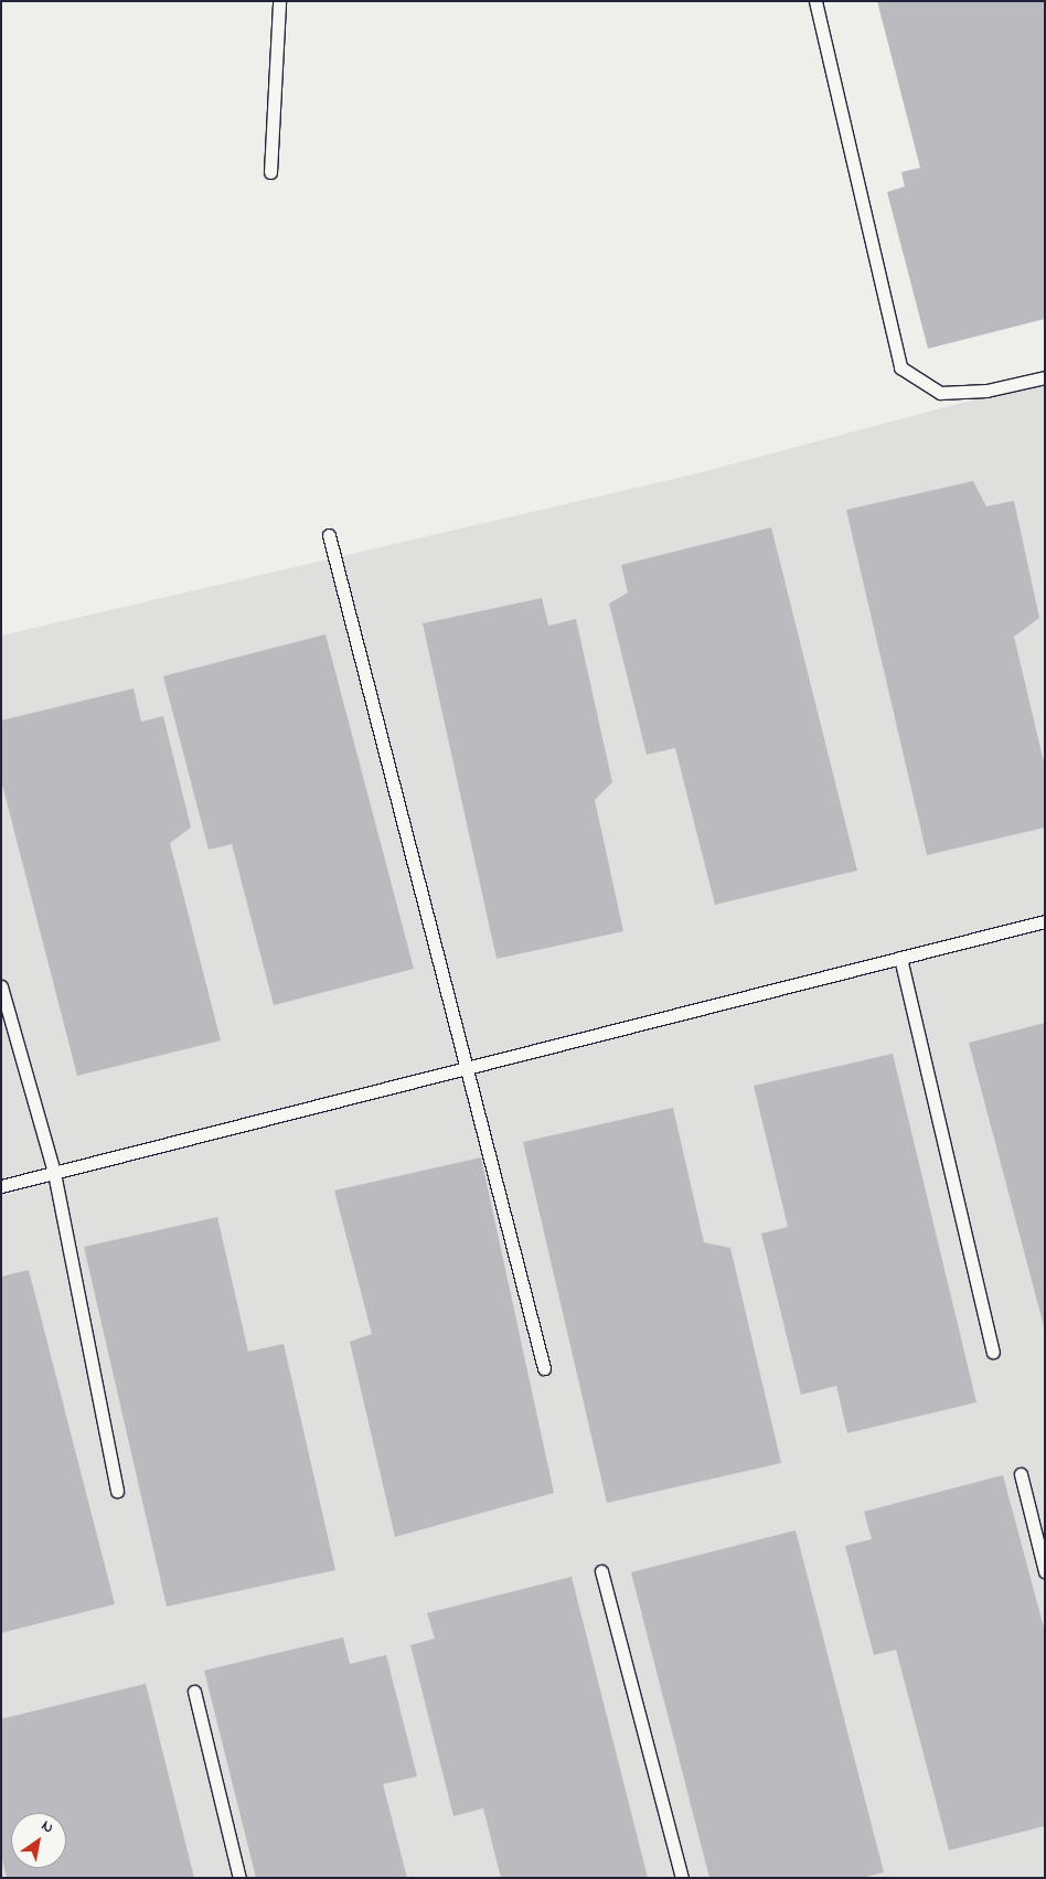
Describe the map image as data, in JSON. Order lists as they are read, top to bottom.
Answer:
{
  "north": "top right"
}
